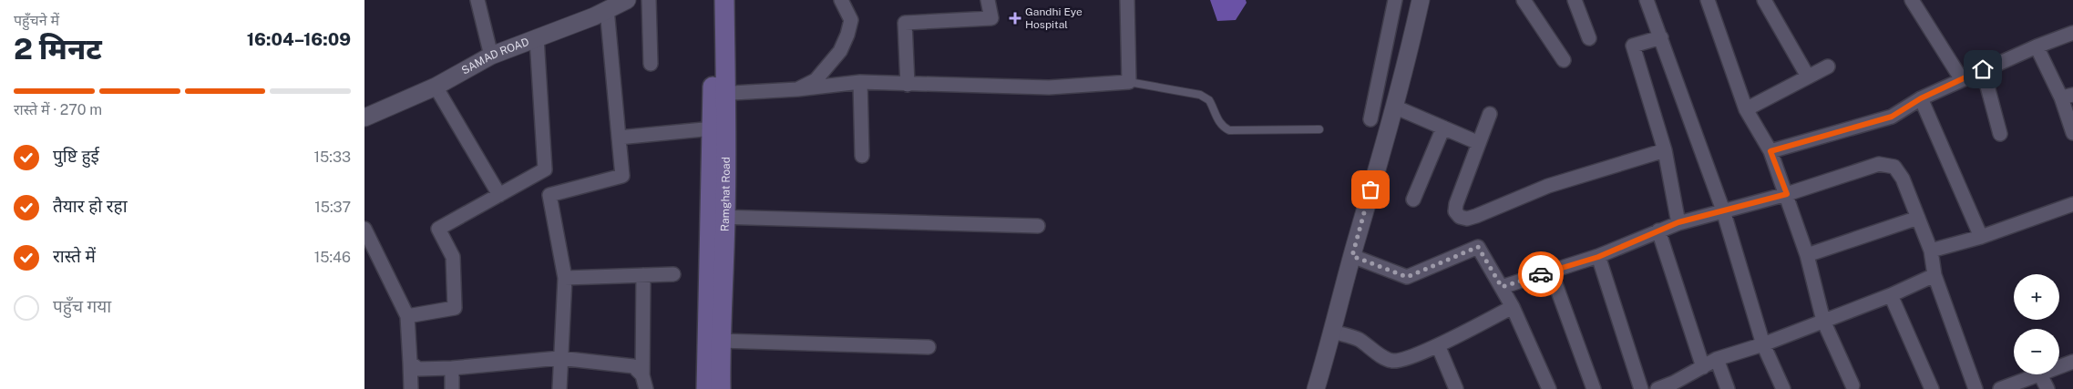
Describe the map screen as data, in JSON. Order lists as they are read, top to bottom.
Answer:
{
  "streets": {
    "main road": ["Ramghat Road"],
    "street": ["SAMAD ROAD"]
  },
  "places": {
    "health": ["Gandhi Eye Hospital"]
  },
  "page": {
    "heading": ["2 मिनट", "पहुँचने में", "16:04–16:09"],
    "bar": "रास्ते में · 270 m",
    "list": [
      ["पुष्टि हुई", "15:33"],
      ["तैयार हो रहा", "15:37"],
      ["रास्ते में", "15:46"],
      "पहुँच गया"
    ],
    "map_buttons": ["+", "−"]
  }
}
